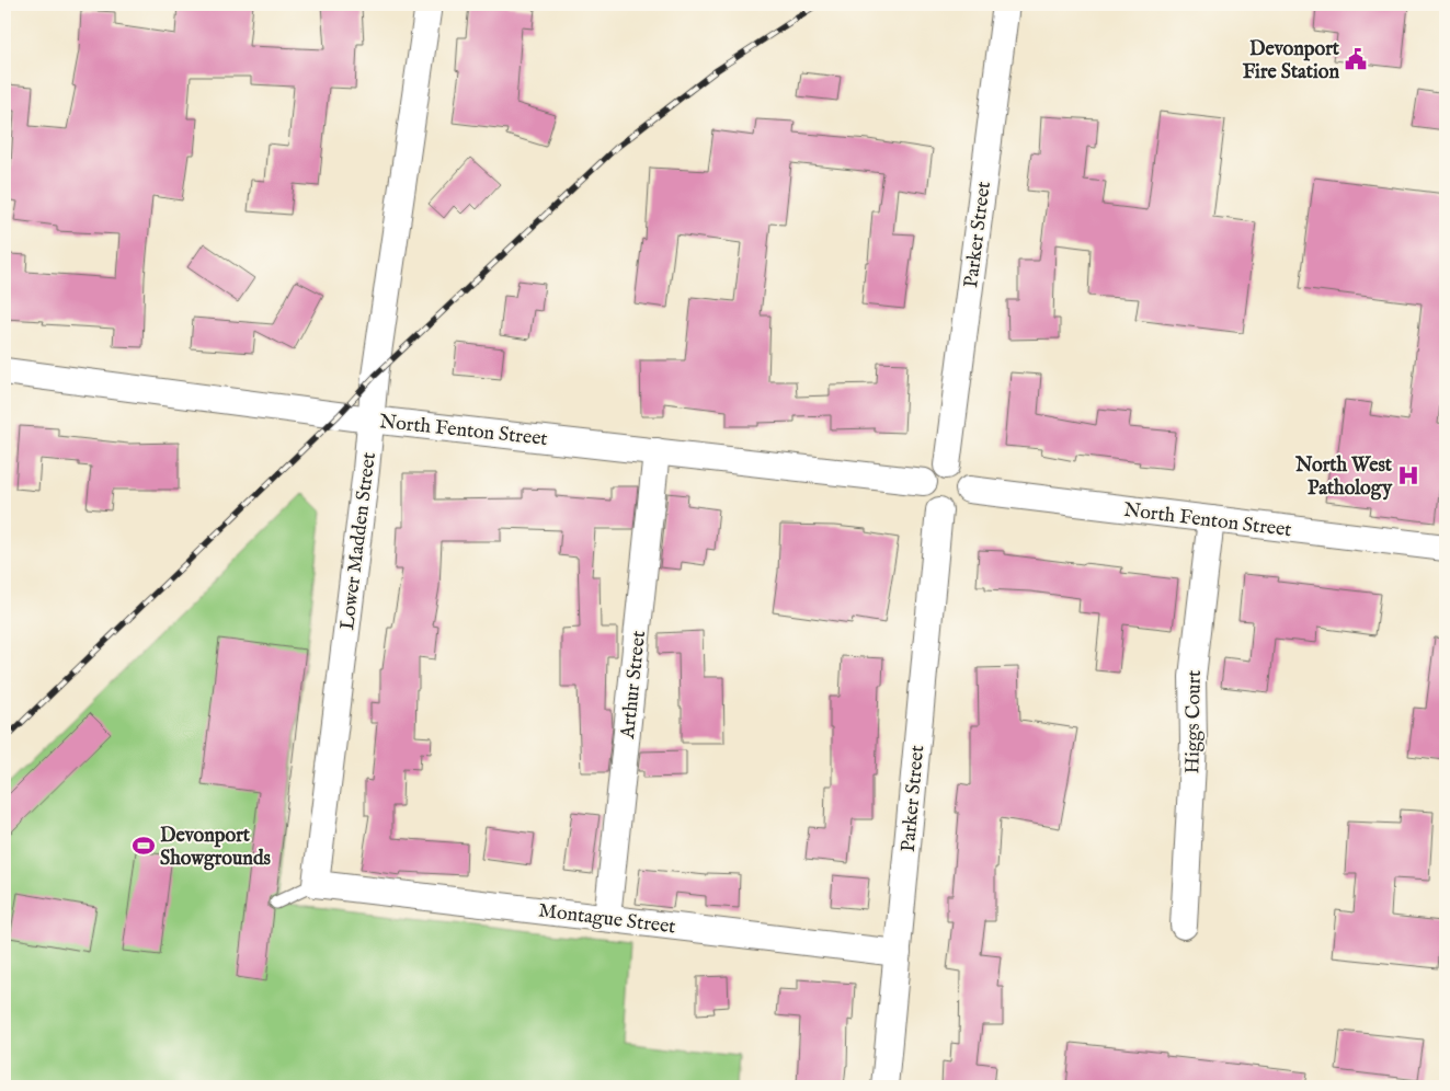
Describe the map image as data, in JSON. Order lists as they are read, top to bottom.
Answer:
{
  "streets": {
    "street": [
      "Parker Street",
      "North Fenton Street",
      "Lower Madden Street",
      "Arthur Street",
      "Higgs Court",
      "Montague Street"
    ]
  },
  "crossings": [
    ["Parker Street", "North Fenton Street"],
    ["Parker Street", "Montague Street"],
    ["North Fenton Street", "Lower Madden Street"],
    ["North Fenton Street", "Arthur Street"],
    ["North Fenton Street", "Higgs Court"],
    ["Lower Madden Street", "Montague Street"],
    ["Arthur Street", "Montague Street"]
  ],
  "places": {
    "public building": ["Devonport Fire Station"],
    "hospital": ["North West Pathology"],
    "sports": ["Devonport Showgrounds"]
  }
}
